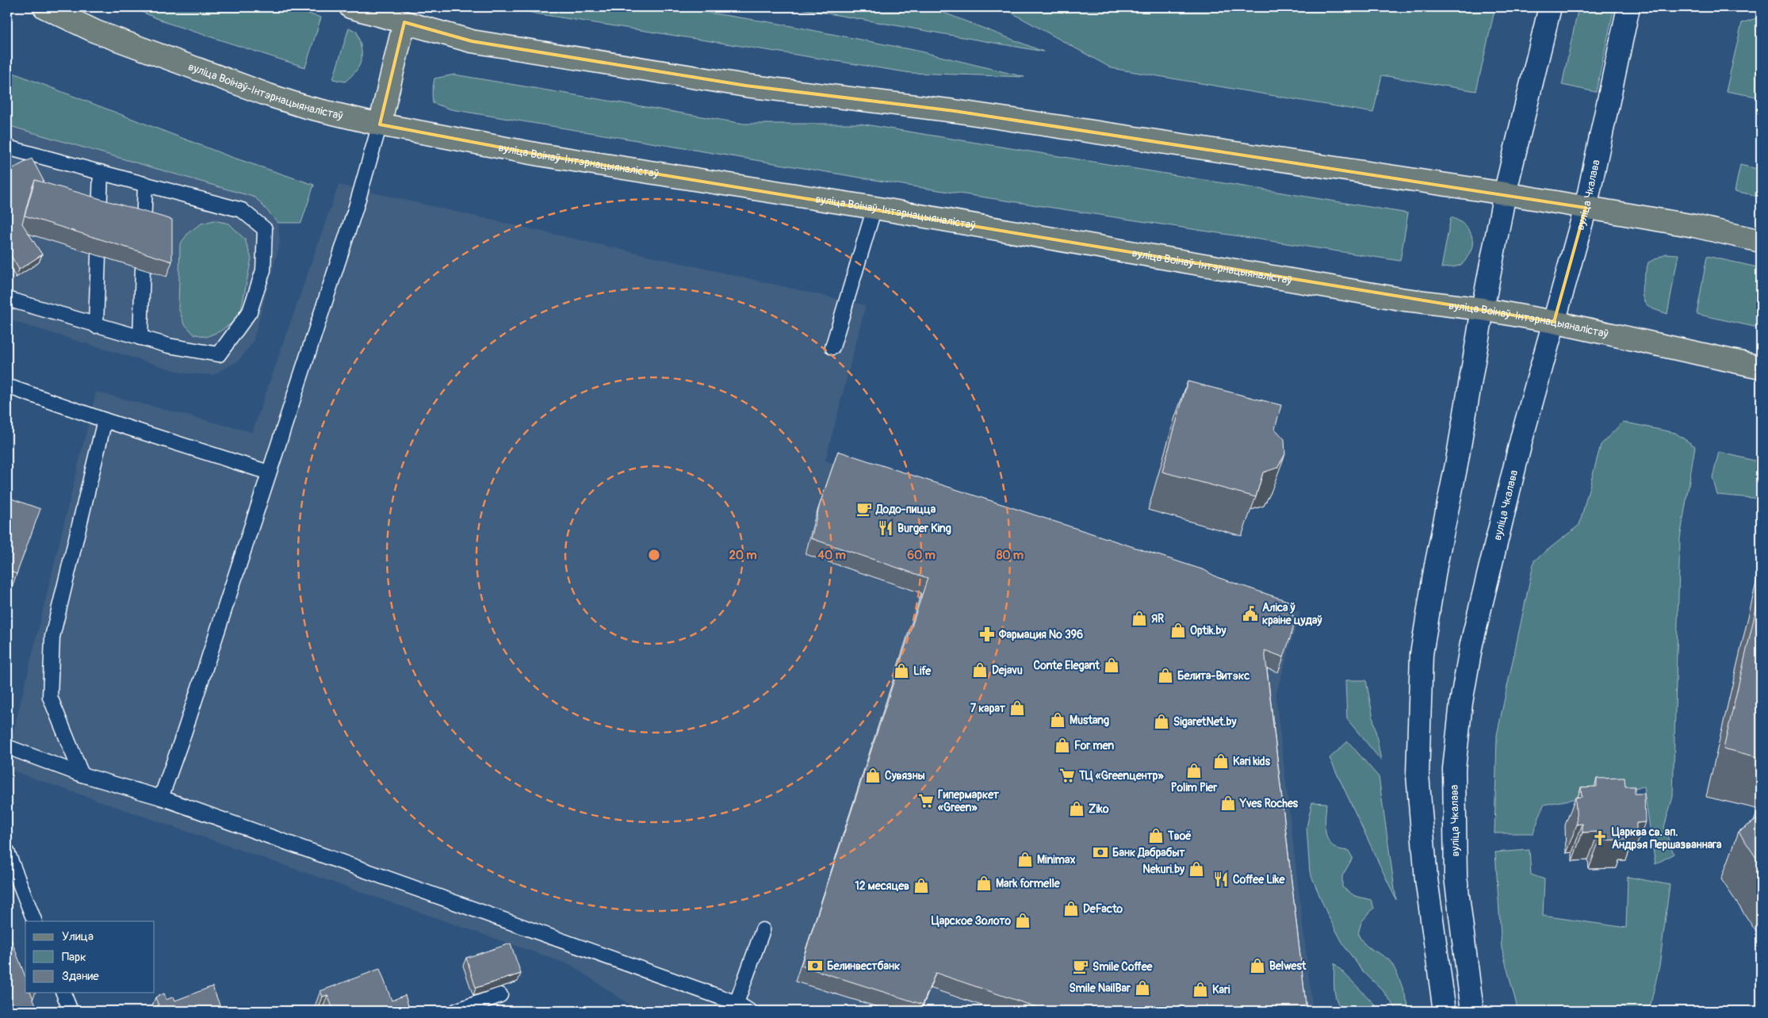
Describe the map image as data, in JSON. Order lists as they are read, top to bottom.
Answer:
{
  "streets": {
    "main road": ["вуліца Воінаў-Інтэрнацыяналістаў", "вуліца Чкалава"]
  },
  "crossings": [
    ["вуліца Воінаў-Інтэрнацыяналістаў", "вуліца Чкалава"]
  ],
  "places": {
    "cafe": ["Додо-пицца", "Smile Coffee"],
    "restaurant": ["Burger King", "Coffee Like"],
    "public building": ["Аліса ў краіне цудаў"],
    "shop": [
      "ЯR",
      "Optik.by",
      "Conte Elegant",
      "Dejavu",
      "Life",
      "Белита-Витэкс",
      "7 карат",
      "Mustang",
      "SigaretNet.by",
      "For men",
      "Kari kids",
      "Polim Pier",
      "Сувязны",
      "Yves Roches",
      "Ziko",
      "Твоё",
      "Minimax",
      "Nekuri.by",
      "Mark formelle",
      "12 месяцев",
      "DeFacto",
      "Царское Золото",
      "Belwest",
      "Smile NailBar",
      "Kari"
    ],
    "pharmacy": ["Фармация № 396"],
    "supermarket": ["ТЦ «Greenцентр»", "Гипермаркет «Green»"],
    "church": ["Царква св. ап. Андрэя Першазваннага"],
    "bank": ["Банк Дабрабыт", "Белинвестбанк"]
  },
  "legend": ["Улица", "Парк", "Здание"],
  "rings": [
    "20 m",
    "40 m",
    "60 m",
    "80 m"
  ]
}
